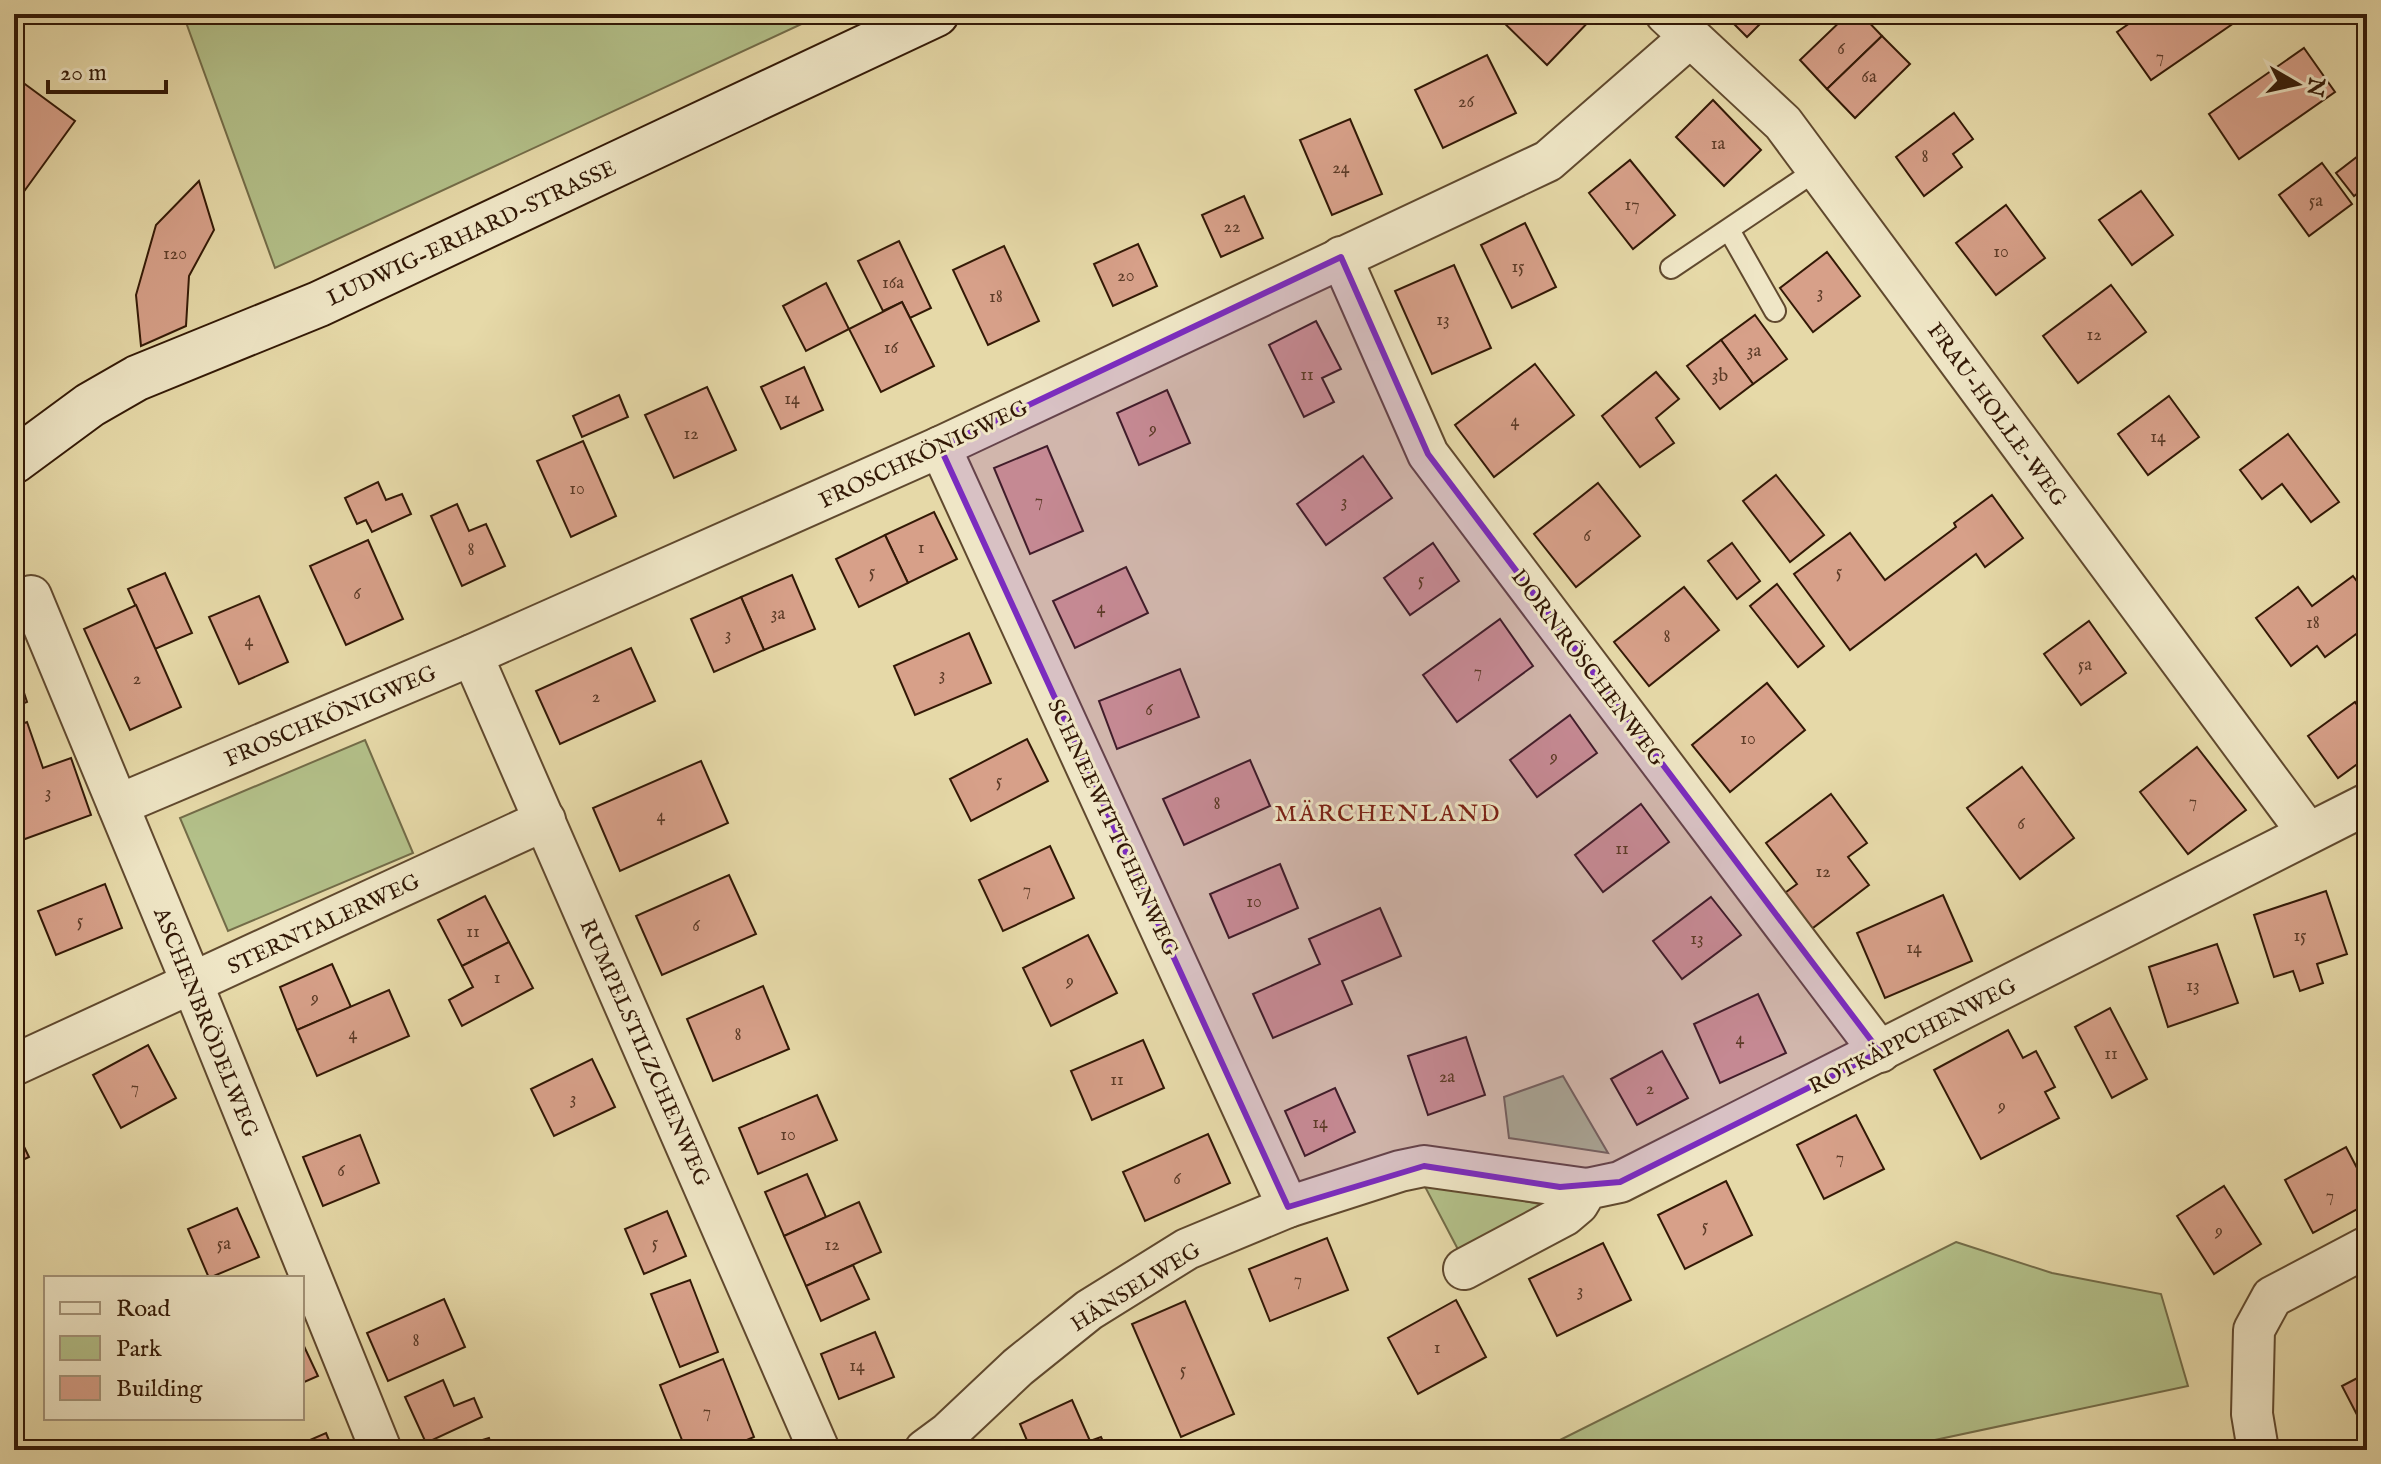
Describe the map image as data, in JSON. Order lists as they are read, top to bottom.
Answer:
{
  "streets": {
    "main road": ["LUDWIG-ERHARD-STRASSE"],
    "street": [
      "FRAU-HOLLE-WEG",
      "FROSCHKÖNIGWEG",
      "DORNRÖSCHENWEG",
      "SCHNEEWITTCHENWEG",
      "STERNTALERWEG",
      "ASCHENBRÖDELWEG",
      "ROTKÄPPCHENWEG",
      "RUMPELSTILZCHENWEG",
      "HÄNSELWEG"
    ]
  },
  "crossings": [
    ["FRAU-HOLLE-WEG", "FROSCHKÖNIGWEG"],
    ["FRAU-HOLLE-WEG", "ROTKÄPPCHENWEG"],
    ["FROSCHKÖNIGWEG", "DORNRÖSCHENWEG"],
    ["FROSCHKÖNIGWEG", "SCHNEEWITTCHENWEG"],
    ["FROSCHKÖNIGWEG", "ASCHENBRÖDELWEG"],
    ["FROSCHKÖNIGWEG", "RUMPELSTILZCHENWEG"],
    ["DORNRÖSCHENWEG", "ROTKÄPPCHENWEG"],
    ["SCHNEEWITTCHENWEG", "HÄNSELWEG"],
    ["STERNTALERWEG", "ASCHENBRÖDELWEG"],
    ["STERNTALERWEG", "RUMPELSTILZCHENWEG"],
    ["ROTKÄPPCHENWEG", "HÄNSELWEG"]
  ],
  "districts": ["MÄRCHENLAND"],
  "house_numbers": [
    "6",
    "7",
    "6a",
    "26",
    "1a",
    "8",
    "24",
    "5a",
    "17",
    "22",
    "10",
    "120",
    "15",
    "20",
    "16a",
    "3",
    "18",
    "13",
    "12",
    "16",
    "3a",
    "11",
    "3b",
    "14",
    "4",
    "9",
    "12",
    "14",
    "10",
    "7",
    "3",
    "6",
    "1",
    "8",
    "5",
    "5",
    "5",
    "6",
    "4",
    "3a",
    "18",
    "3",
    "8",
    "4",
    "5a",
    "7",
    "3",
    "2",
    "2",
    "6",
    "10",
    "9",
    "5",
    "3",
    "7",
    "8",
    "4",
    "6",
    "11",
    "12",
    "7",
    "10",
    "5",
    "6",
    "11",
    "15",
    "13",
    "14",
    "1",
    "9",
    "13",
    "9",
    "4",
    "8",
    "4",
    "11",
    "2a",
    "11",
    "7",
    "2",
    "3",
    "9",
    "14",
    "10",
    "7",
    "6",
    "6",
    "7",
    "5",
    "9",
    "5",
    "5a",
    "12",
    "7",
    "3",
    "8",
    "1",
    "14",
    "5",
    "7"
  ],
  "legend": ["Road", "Park", "Building"],
  "scale_bar": "20 m",
  "north": "right"
}
